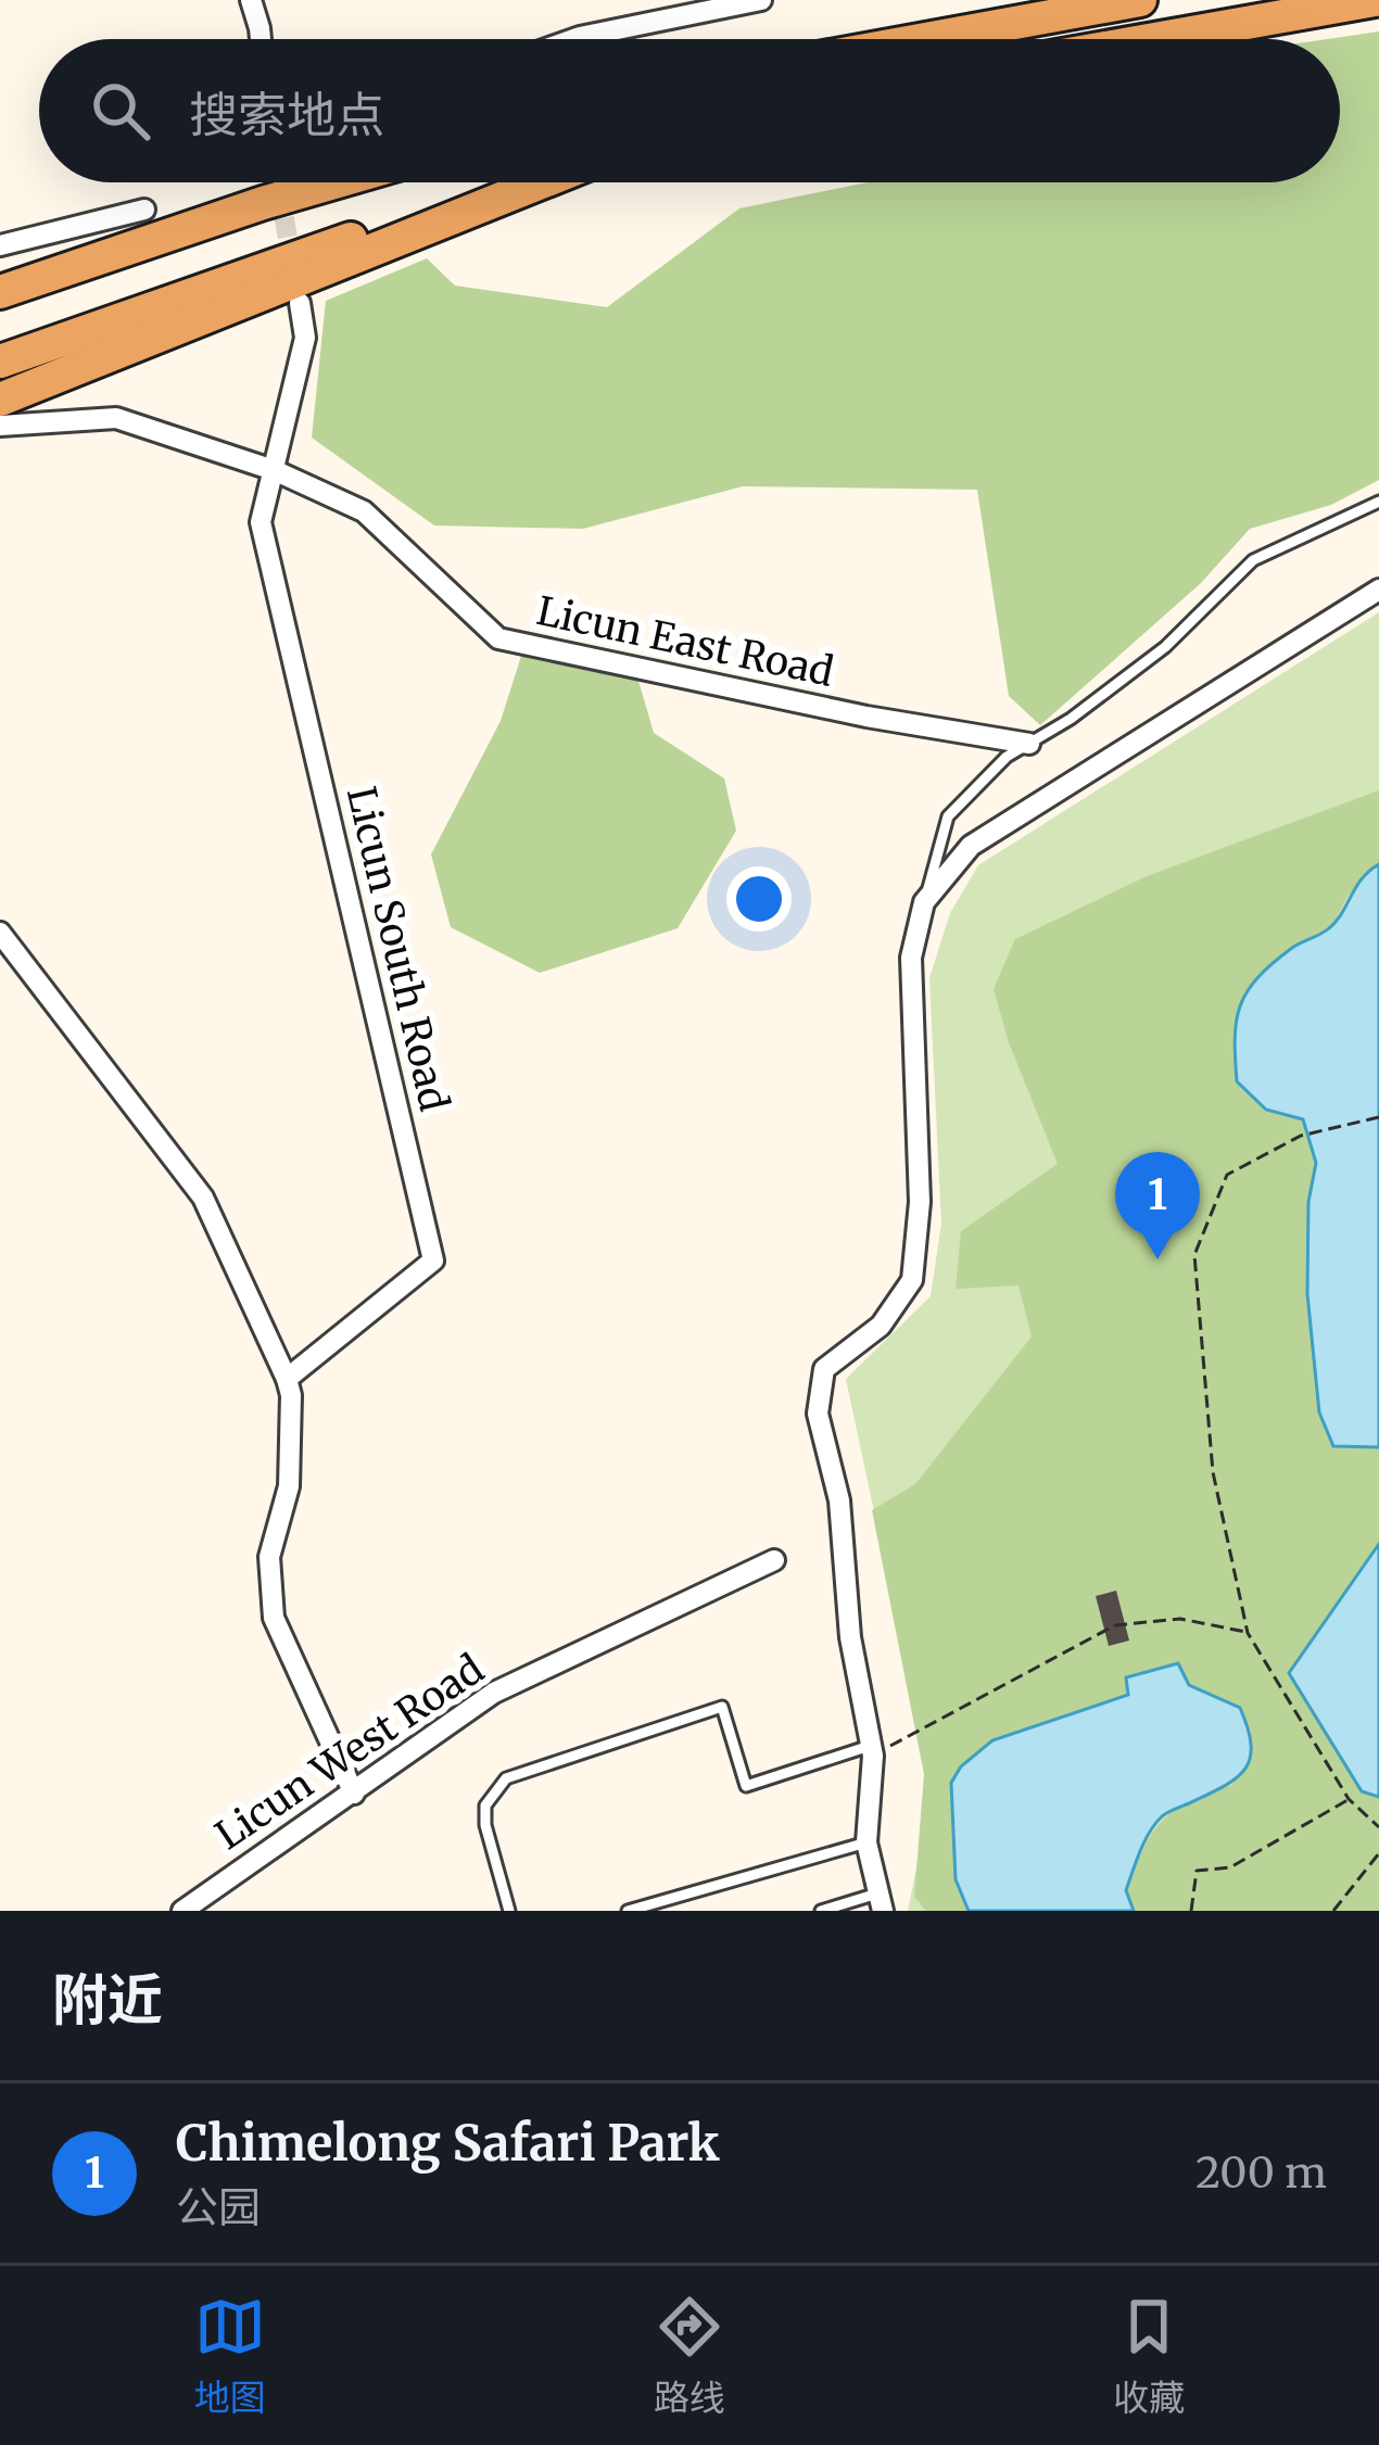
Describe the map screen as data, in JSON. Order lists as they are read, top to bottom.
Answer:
{
  "streets": {
    "street": ["Licun East Road", "Licun South Road", "Licun West Road"]
  },
  "crossings": [
    ["Licun East Road", "Licun South Road"]
  ],
  "page": {
    "search": "搜索地点",
    "pins": "1",
    "heading": "附近",
    "list": [
      {
        "mark": "1",
        "name": "Chimelong Safari Park",
        "note": "公园",
        "value": "200 m"
      }
    ],
    "nav": ["地图", "路线", "收藏"]
  }
}
